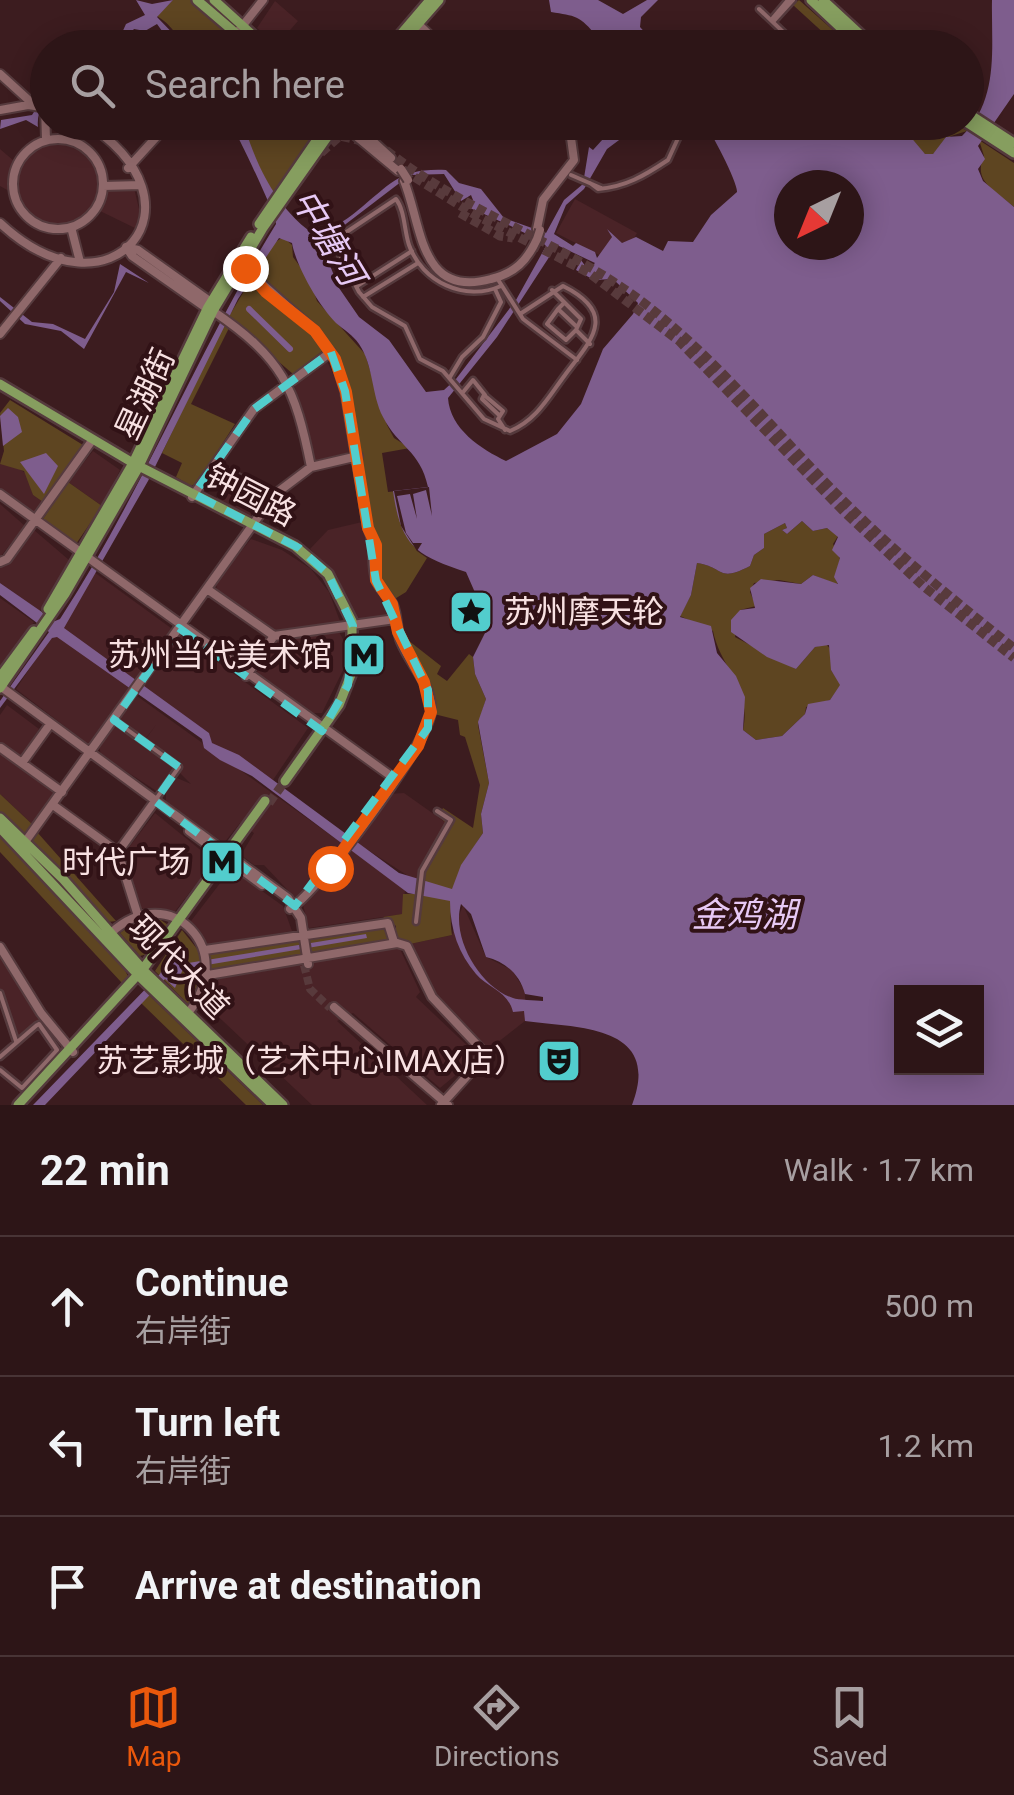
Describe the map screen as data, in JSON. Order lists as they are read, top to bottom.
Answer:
{
  "streets": {
    "main road": ["星湖街", "钟园路", "现代大道"]
  },
  "crossings": [
    ["星湖街", "钟园路"]
  ],
  "water": ["中塘河", "金鸡湖"],
  "places": {
    "place": ["苏州摩天轮"],
    "metro station": ["苏州当代美术馆", "时代广场"],
    "theatre": ["苏艺影城（艺术中心IMAX店）"]
  },
  "north": "bottom left",
  "page": {
    "search": "Search here",
    "heading": ["22 min", "Walk · 1.7 km"],
    "list": [
      ["Continue", "右岸街", "500 m"],
      ["Turn left", "右岸街", "1.2 km"],
      "Arrive at destination"
    ],
    "nav": ["Map", "Directions", "Saved"]
  }
}
